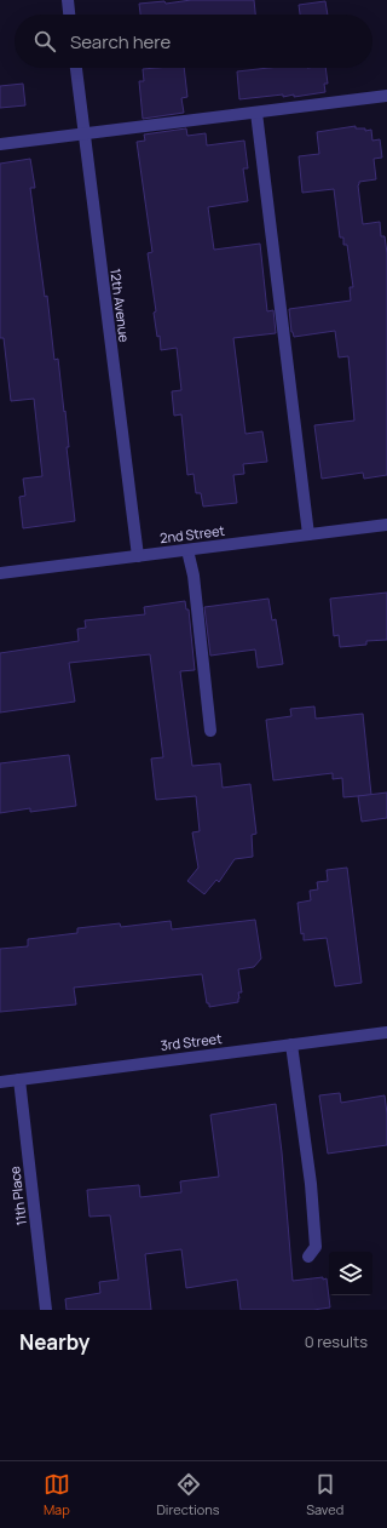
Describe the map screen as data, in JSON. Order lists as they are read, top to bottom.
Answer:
{
  "streets": {
    "street": [
      "12th Avenue",
      "2nd Street",
      "3rd Street",
      "11th Place"
    ]
  },
  "crossings": [
    ["12th Avenue", "2nd Street"],
    ["3rd Street", "11th Place"]
  ],
  "page": {
    "search": "Search here",
    "heading": ["Nearby", "0 results"],
    "nav": ["Map", "Directions", "Saved"]
  }
}
